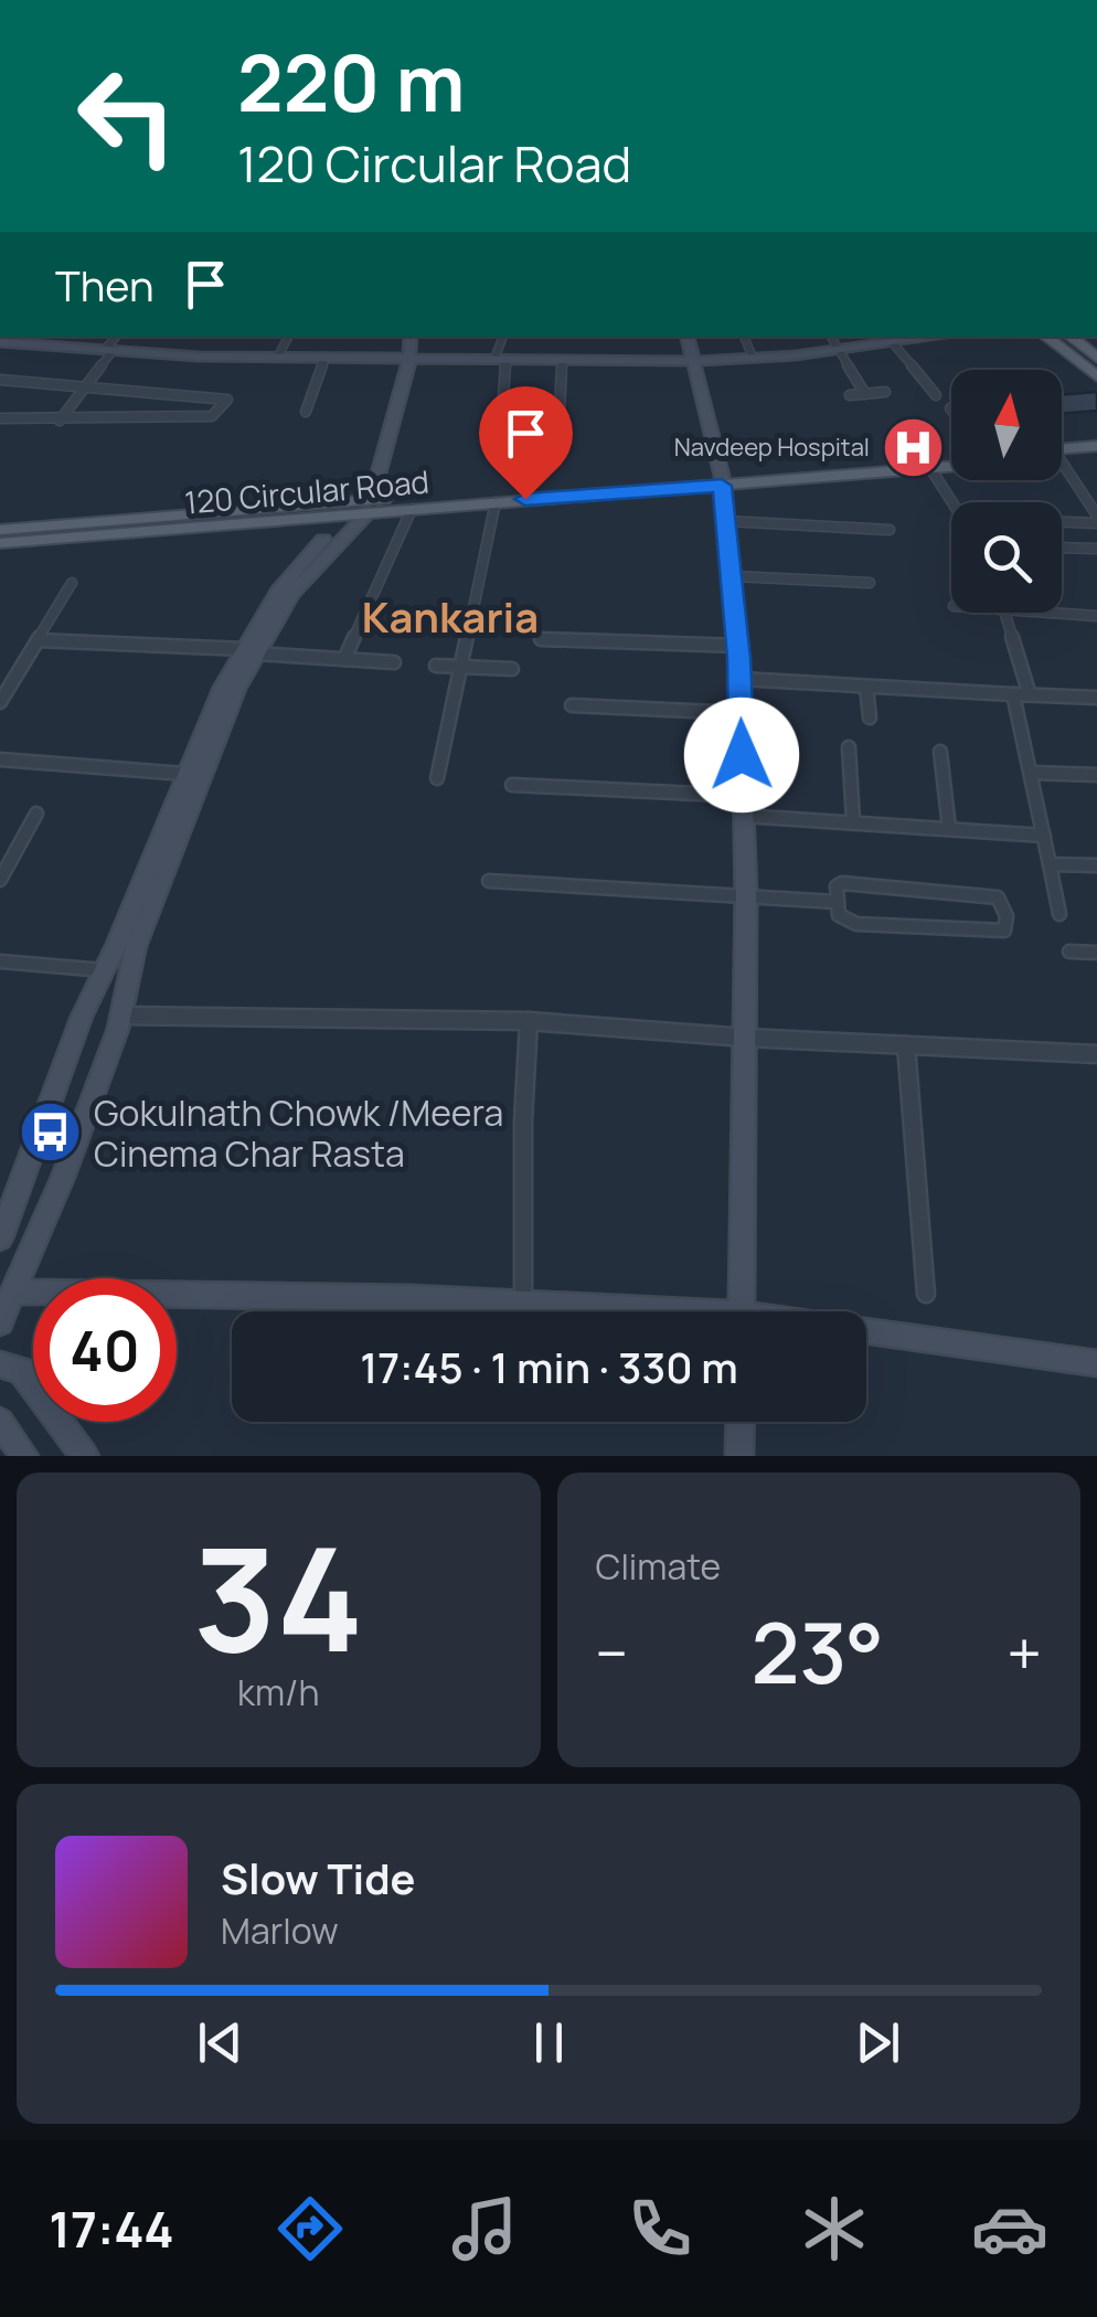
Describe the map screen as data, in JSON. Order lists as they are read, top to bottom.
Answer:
{
  "streets": {
    "main road": ["120 Circular Road"]
  },
  "districts": ["Kankaria"],
  "places": {
    "hospital": ["Navdeep Hospital"],
    "bus stop": ["Gokulnath Chowk /Meera Cinema Char Rasta"]
  },
  "north": "top",
  "page": {
    "turn": ["220 m", "120 Circular Road"],
    "then": "Then",
    "limit": "40",
    "trip": "17:45 · 1 min · 330 m",
    "tile": [
      ["34", "km/h"],
      "Climate"
    ],
    "heat": ["−", "23°", "+"],
    "song": ["Slow Tide", "Marlow"],
    "tabs": "17:44"
  }
}
